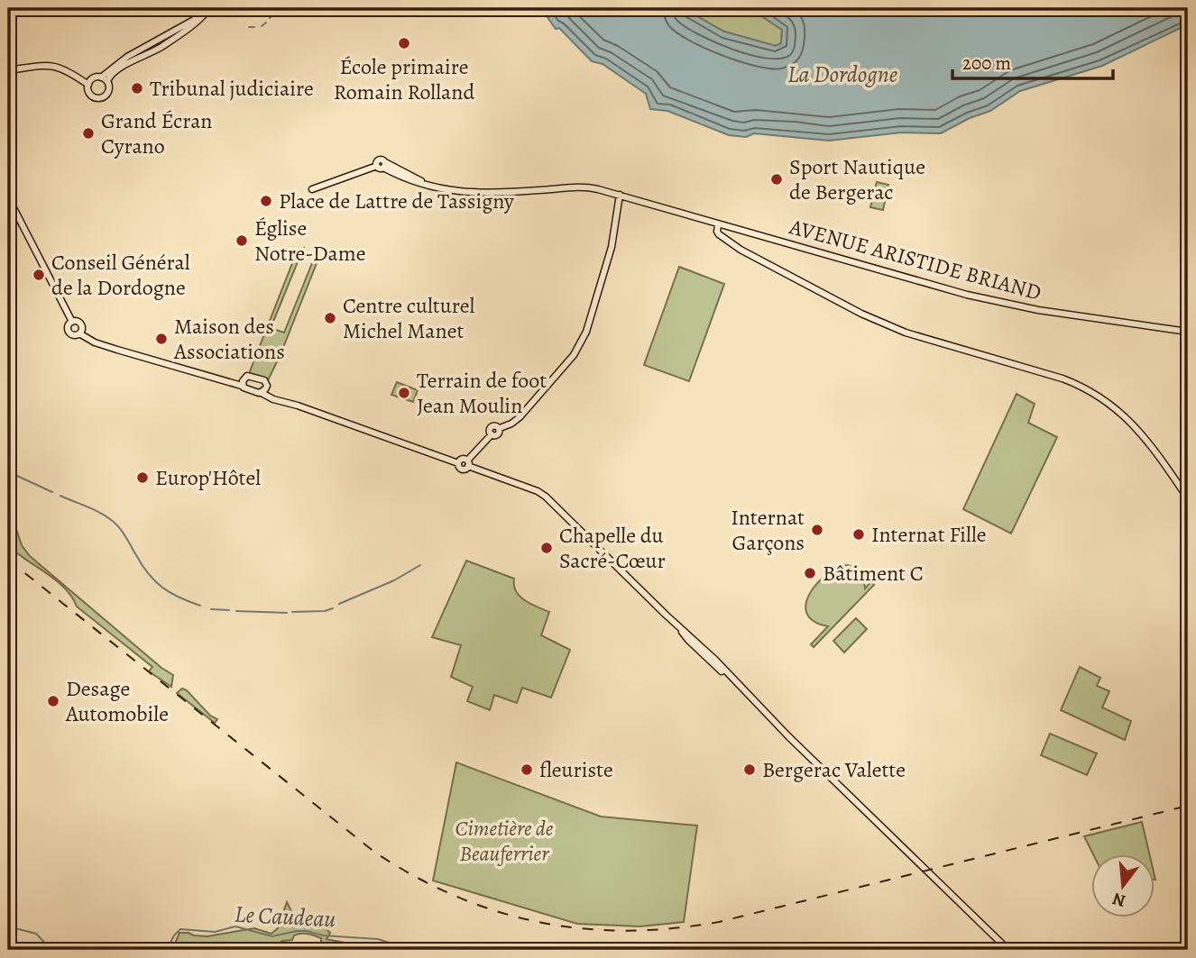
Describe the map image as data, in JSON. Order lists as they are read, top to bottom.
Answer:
{
  "streets": {
    "main road": ["AVENUE ARISTIDE BRIAND"]
  },
  "water": ["La Dordogne", "Le Caudeau"],
  "parks": ["Cimetière de Beauferrier"],
  "places": [
    "École primaire Romain Rolland",
    "Tribunal judiciaire",
    "Grand Écran Cyrano",
    "Sport Nautique de Bergerac",
    "Place de Lattre de Tassigny",
    "Église Notre-Dame",
    "Conseil Général de la Dordogne",
    "Centre culturel Michel Manet",
    "Maison des Associations",
    "Terrain de foot Jean Moulin",
    "Europ'Hôtel",
    "Internat Garçons",
    "Internat Fille",
    "Chapelle du Sacré-Cœur",
    "Bâtiment C",
    "Desage Automobile",
    "fleuriste",
    "Bergerac Valette"
  ],
  "scale_bar": "200 m",
  "north": "bottom"
}
